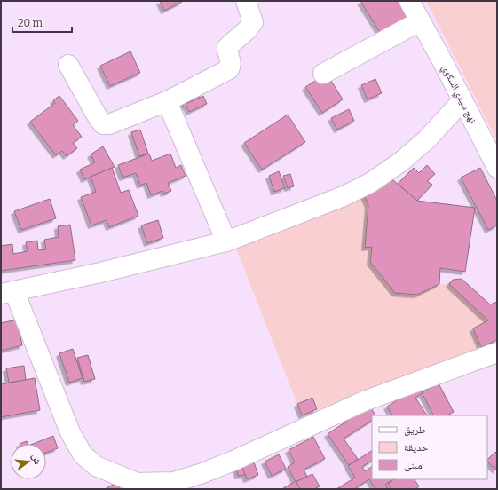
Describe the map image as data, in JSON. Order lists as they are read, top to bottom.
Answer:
{
  "streets": {
    "street": ["نهج سيدي السكوي"]
  },
  "legend": ["طريق", "حديقة", "مبنى"],
  "scale_bar": "20 m",
  "north": "right"
}
